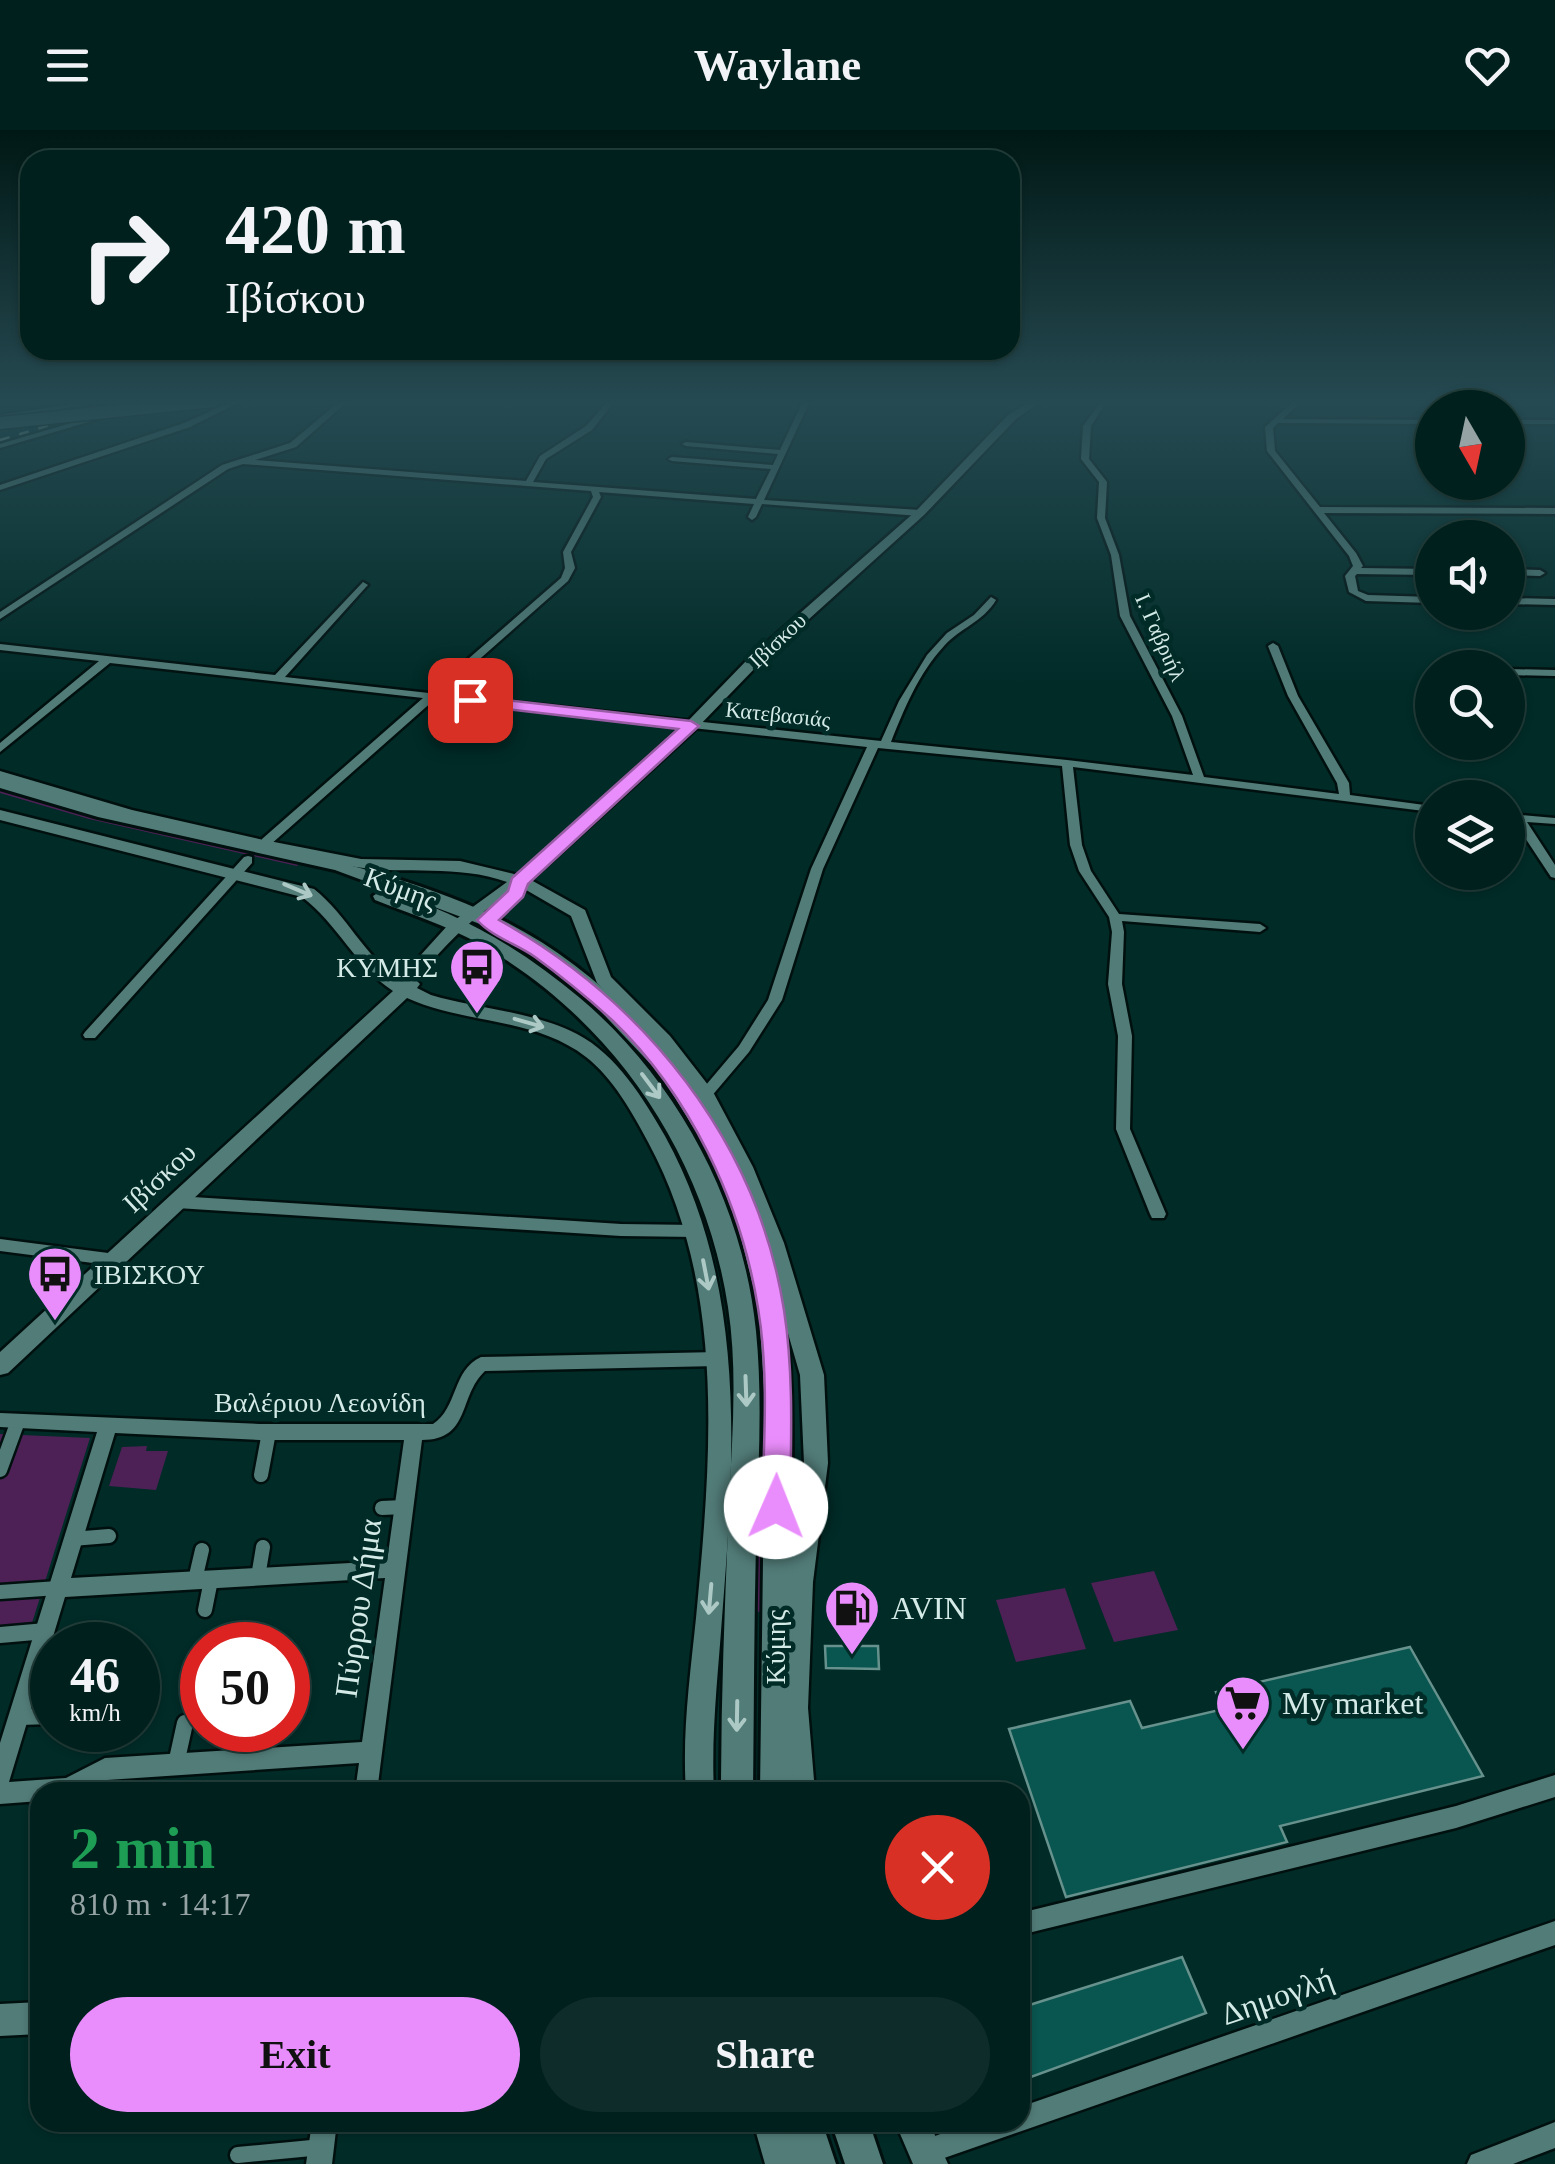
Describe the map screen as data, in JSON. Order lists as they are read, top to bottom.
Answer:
{
  "streets": {
    "main road": ["Κύμης"],
    "street": [
      "Ι. Γαβριήλ",
      "Ιβίσκου",
      "Κατεβασιάς",
      "Βαλέριου Λεωνίδη",
      "Πύρρου Δήμα",
      "Δημογλή"
    ]
  },
  "crossings": [
    ["Ι. Γαβριήλ", "Κατεβασιάς"],
    ["Ιβίσκου", "Κατεβασιάς"],
    ["Ιβίσκου", "Κύμης"],
    ["Βαλέριου Λεωνίδη", "Πύρρου Δήμα"]
  ],
  "places": {
    "bus stop": ["ΚΥΜΗΣ", "ΙΒΙΣΚΟΥ"],
    "fuel station": ["AVIN"],
    "supermarket": ["My market"]
  },
  "north": "bottom",
  "page": {
    "header": "Waylane",
    "turn": ["420 m", "Ιβίσκου"],
    "speed": "46 km/h",
    "limit": "50",
    "heading": ["2 min", "810 m · 14:17"],
    "buttons": ["Exit", "Share"]
  }
}
